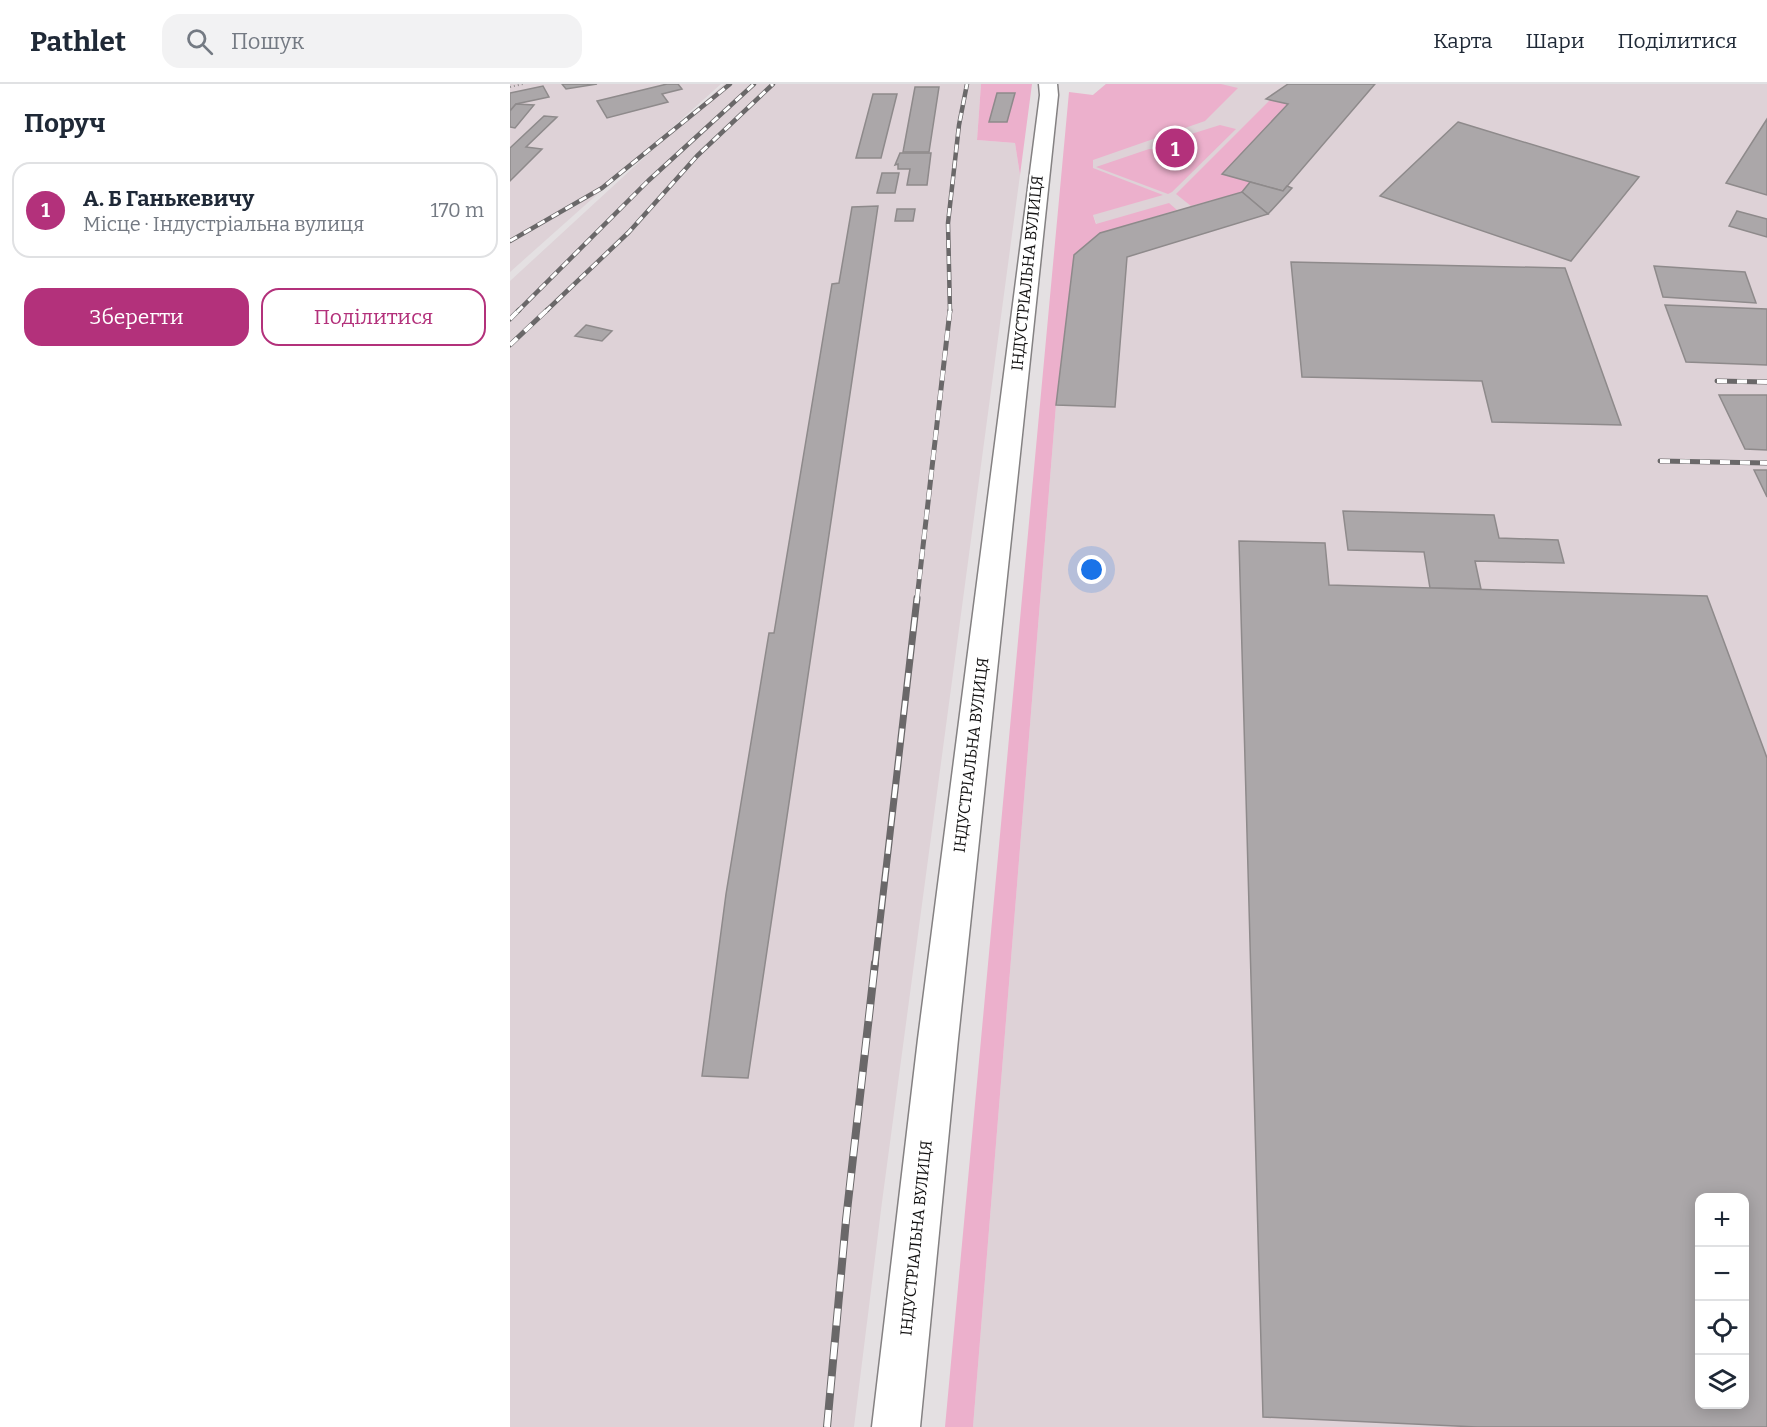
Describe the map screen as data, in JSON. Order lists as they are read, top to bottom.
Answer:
{
  "streets": {
    "street": ["ІНДУСТРІАЛЬНА ВУЛИЦЯ"]
  },
  "page": {
    "header": "Pathlet",
    "search": "Пошук",
    "nav": ["Карта", "Шари", "Поділитися"],
    "heading": "Поруч",
    "pins": "1",
    "list": [
      {
        "mark": "1",
        "name": "А. Б Ганькевичу",
        "note": "Місце · Індустріальна вулиця",
        "value": "170 m"
      }
    ],
    "buttons": ["Зберегти", "Поділитися"],
    "map_buttons": ["+", "−"]
  }
}
